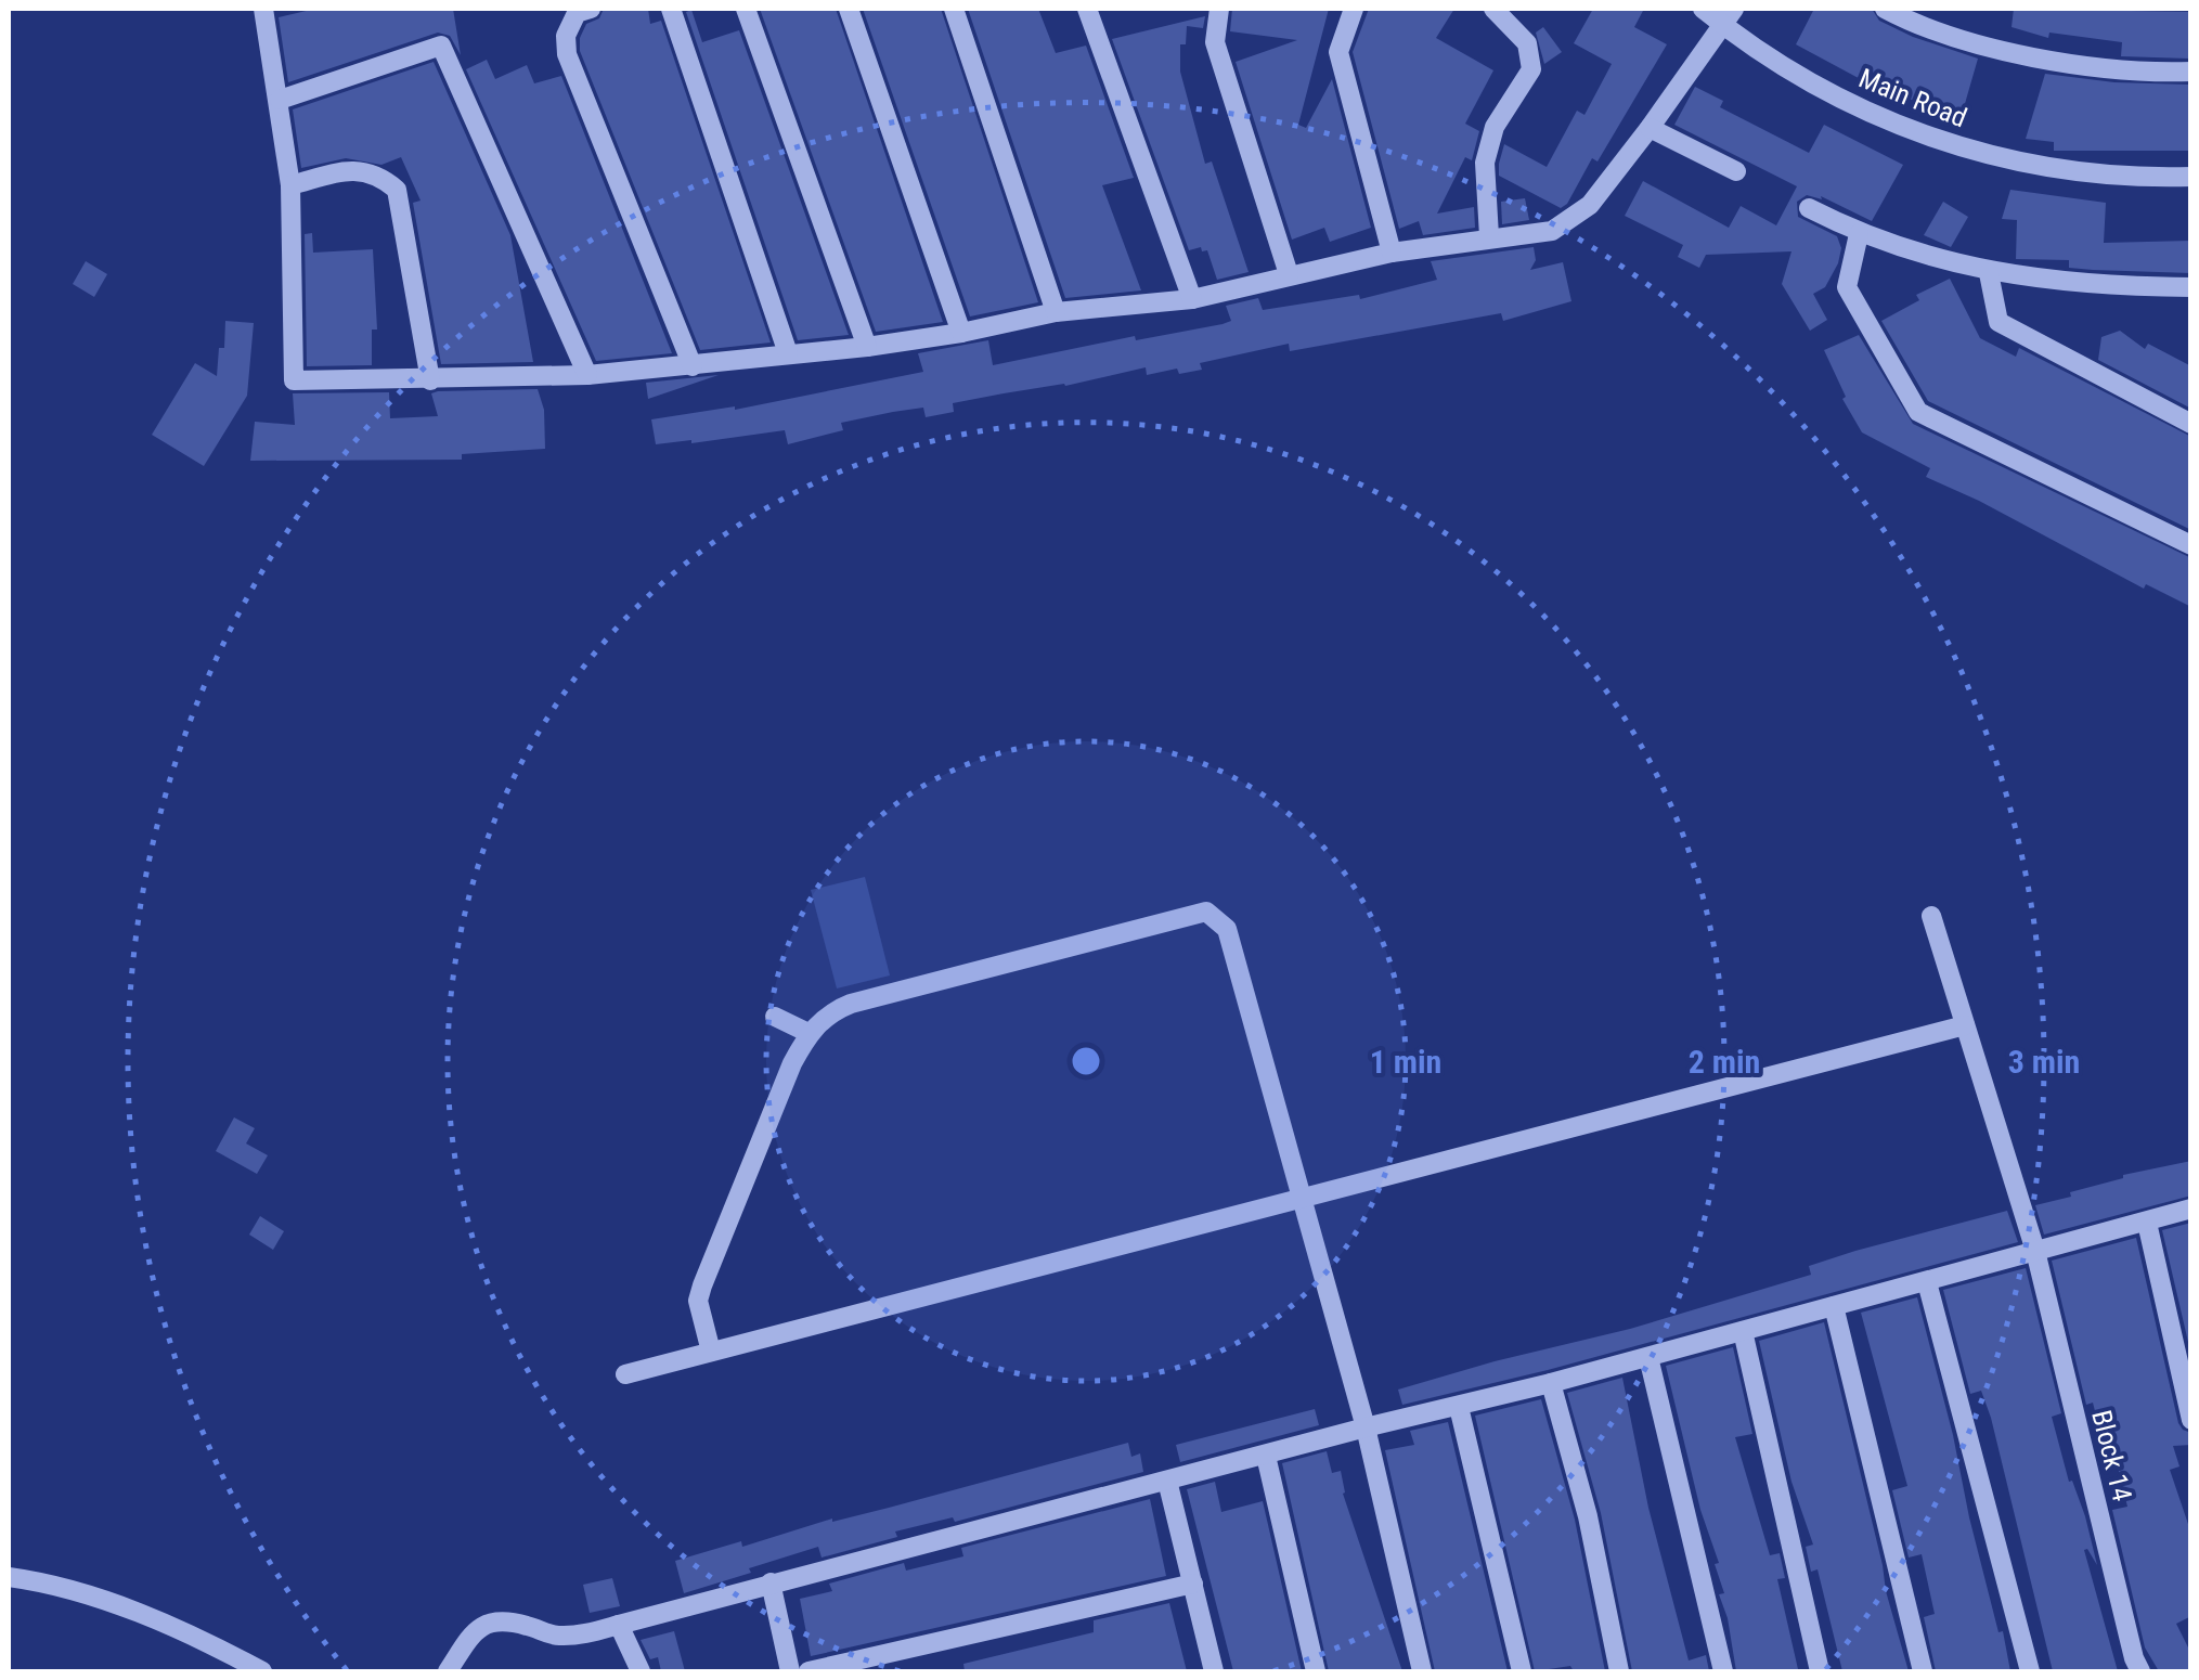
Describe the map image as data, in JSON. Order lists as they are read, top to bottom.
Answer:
{
  "streets": {
    "street": ["Main Road", "Block 14"]
  },
  "rings": ["1 min", "2 min", "3 min"]
}
